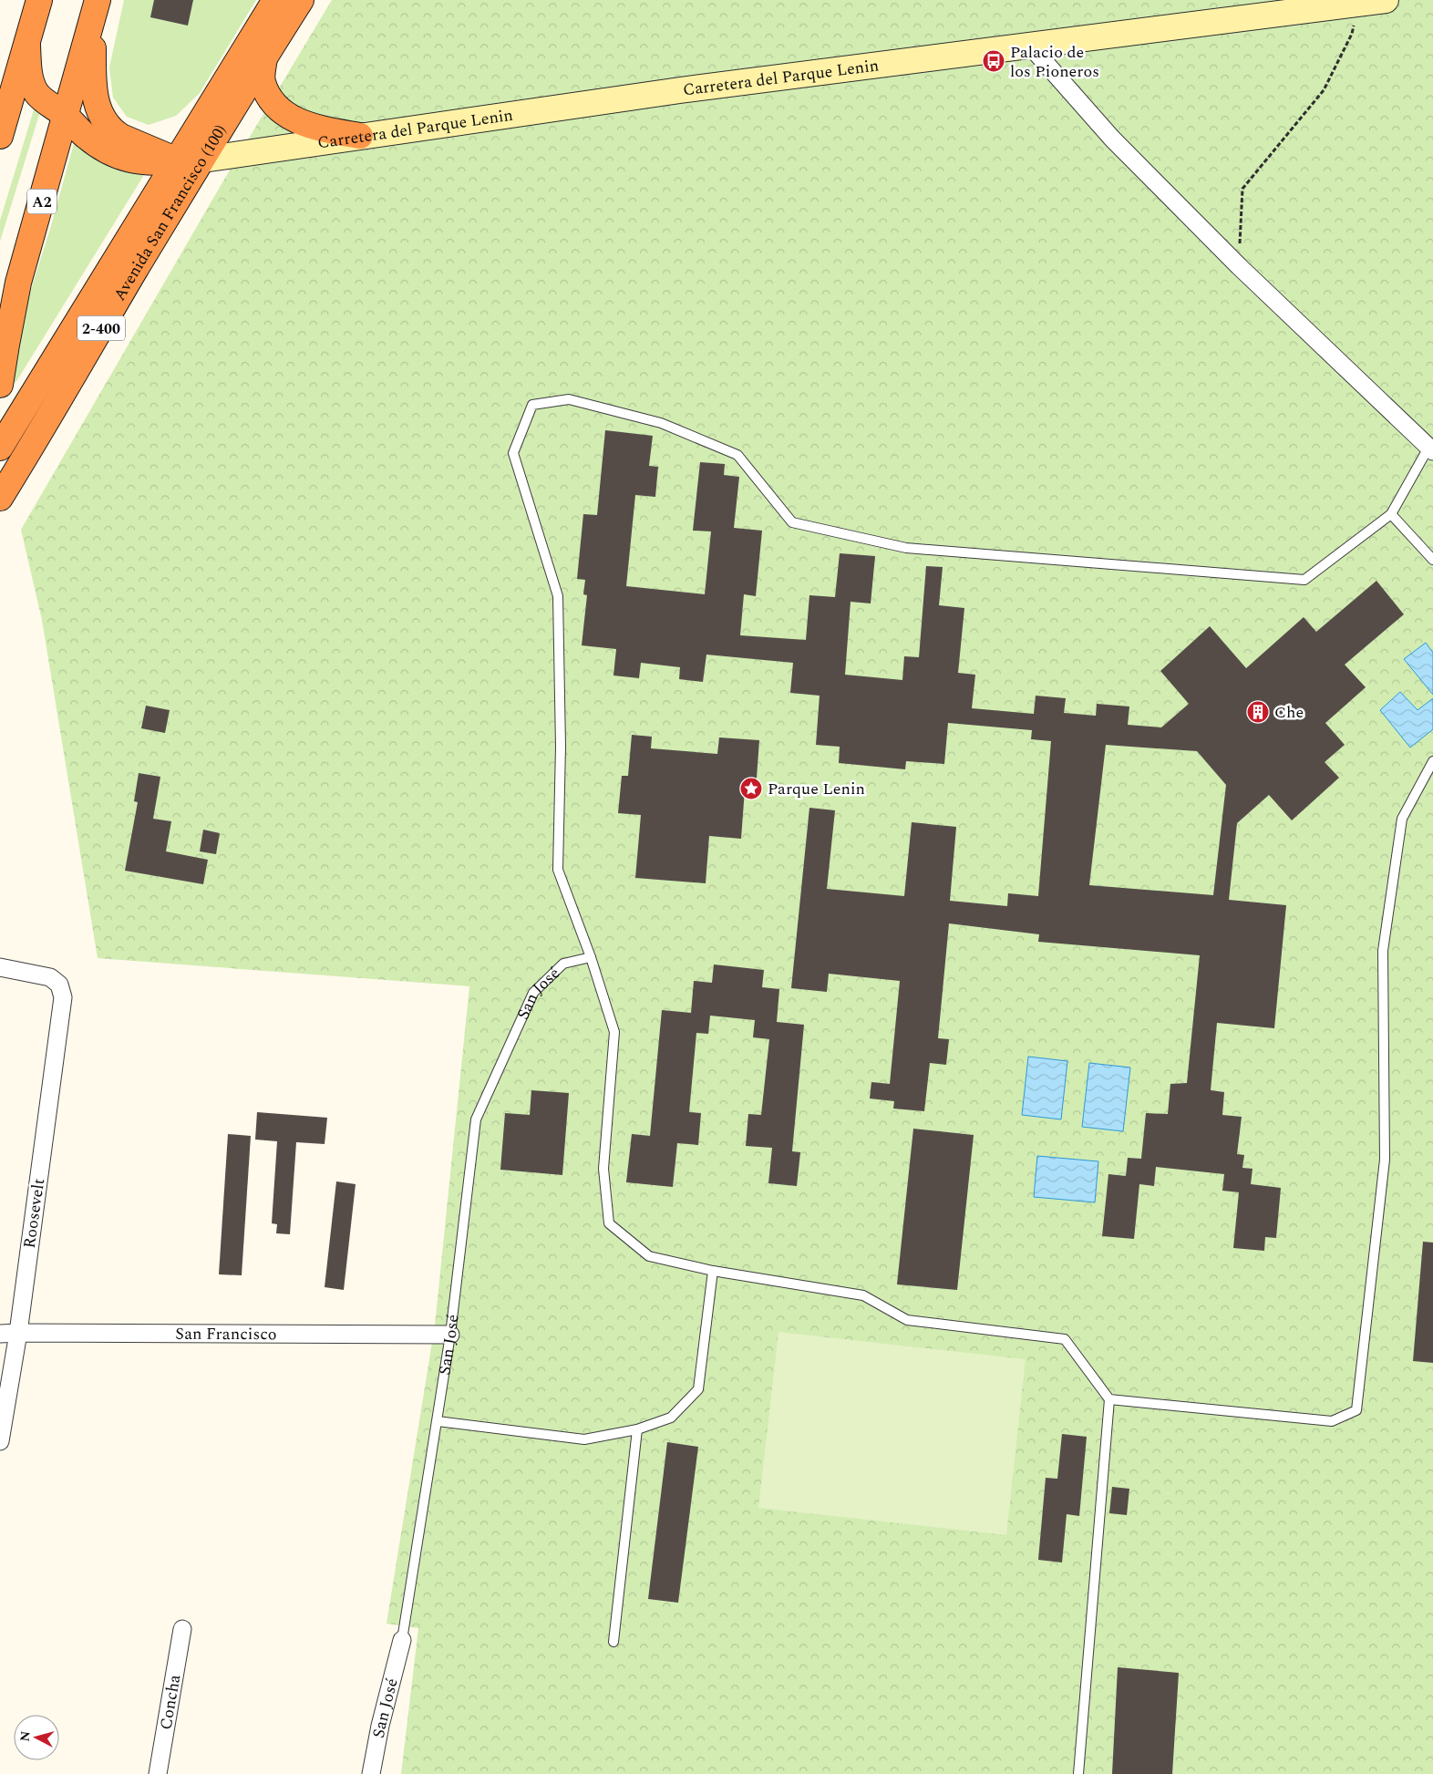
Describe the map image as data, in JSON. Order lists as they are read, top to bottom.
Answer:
{
  "streets": {
    "highway": ["A2", "Avenida San Francisco (100)", "2-400"],
    "street": [
      "Carretera del Parque Lenin",
      "San José",
      "Roosevelt",
      "San Francisco",
      "Concha"
    ]
  },
  "crossings": [
    ["Carretera del Parque Lenin", "Avenida San Francisco (100)"],
    ["San José", "San Francisco"],
    ["Roosevelt", "San Francisco"]
  ],
  "places": {
    "bus stop": ["Palacio de los Pioneros"],
    "building": ["Che"],
    "place": ["Parque Lenin"]
  },
  "north": "left"
}
